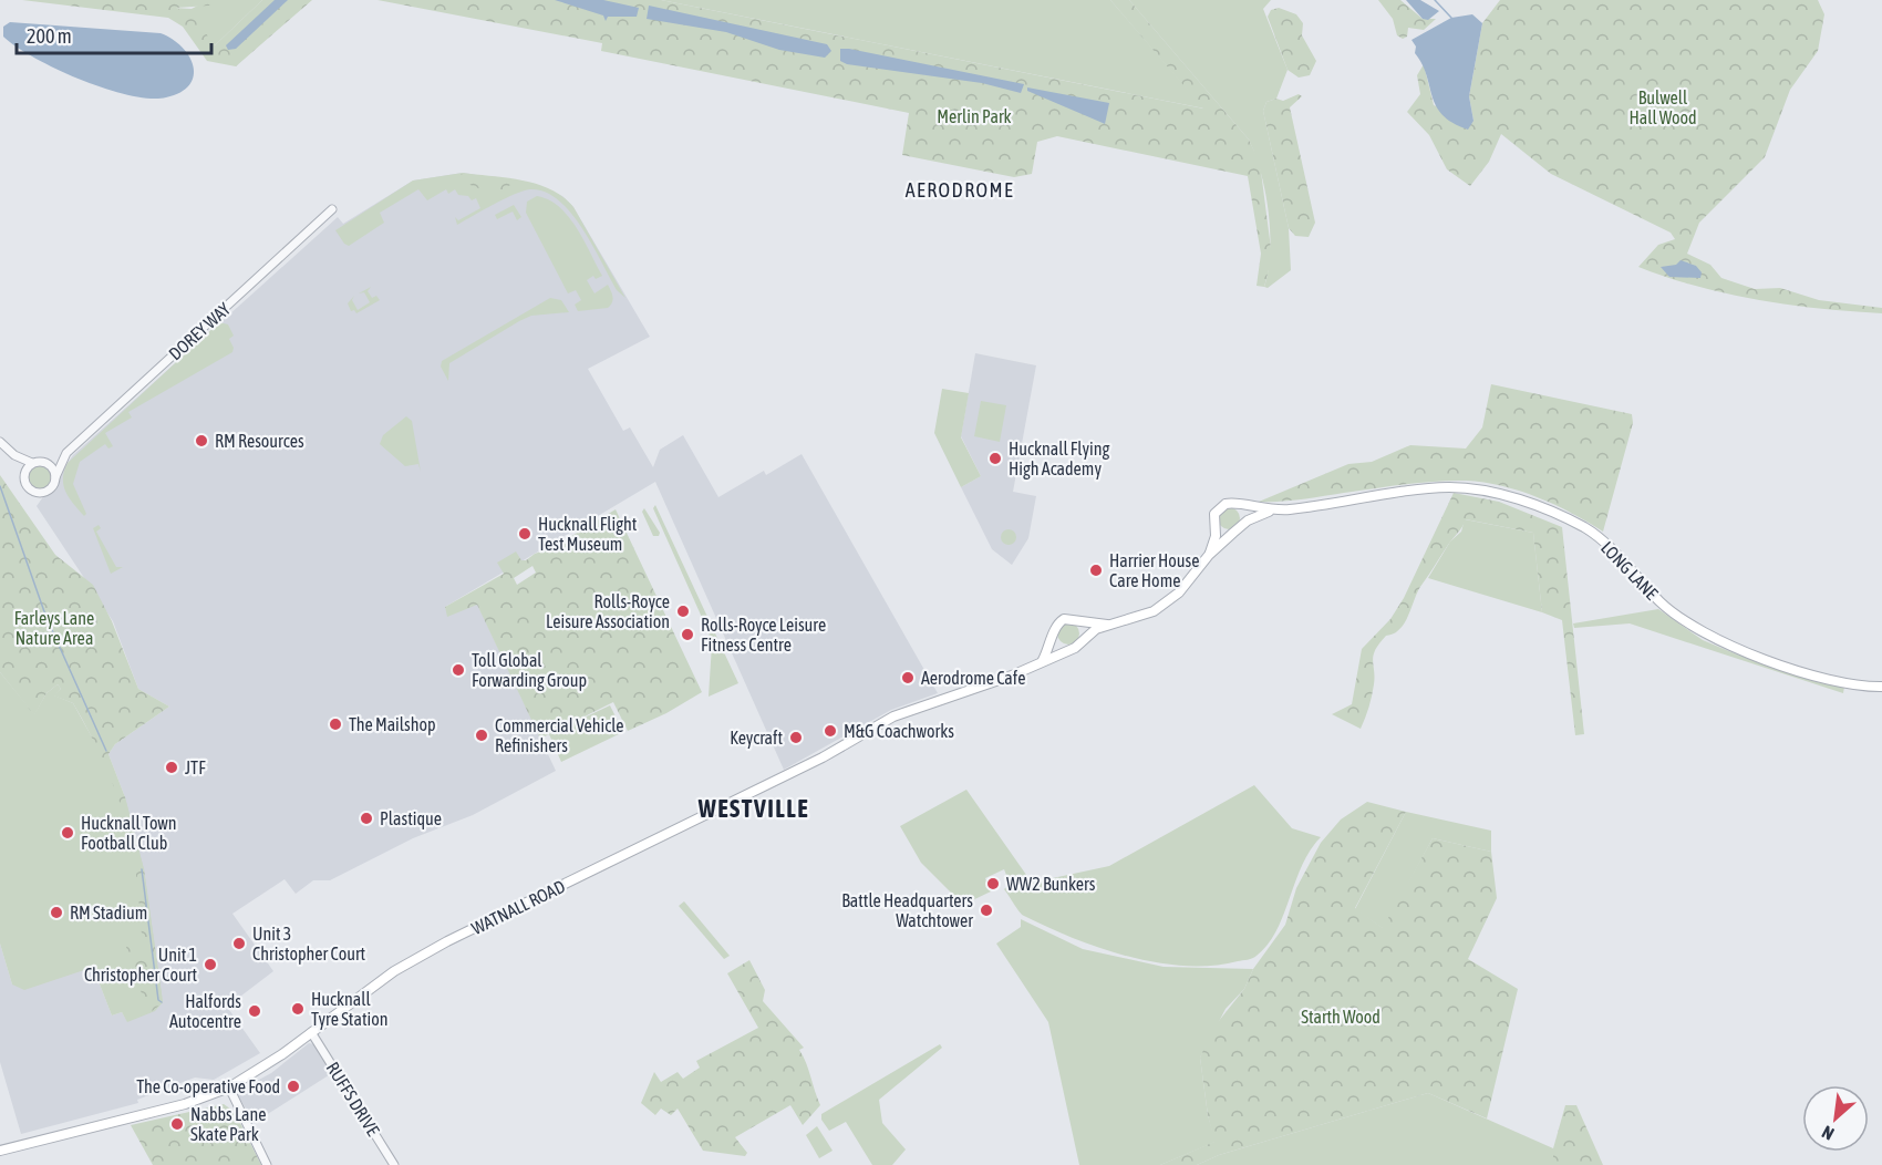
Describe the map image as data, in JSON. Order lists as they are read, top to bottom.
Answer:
{
  "streets": {
    "main road": ["LONG LANE", "WATNALL ROAD"],
    "street": ["DOREY WAY", "RUFFS DRIVE"]
  },
  "crossings": [
    ["LONG LANE", "WATNALL ROAD"],
    ["WATNALL ROAD", "RUFFS DRIVE"]
  ],
  "districts": ["AERODROME", "WESTVILLE"],
  "parks": [
    "Bulwell Hall Wood",
    "Merlin Park",
    "Farleys Lane Nature Area",
    "Starth Wood"
  ],
  "places": [
    "RM Resources",
    "Hucknall Flying High Academy",
    "Hucknall Flight Test Museum",
    "Harrier House Care Home",
    "Rolls-Royce Leisure Association",
    "Rolls-Royce Leisure Fitness Centre",
    "Toll Global Forwarding Group",
    "Aerodrome Cafe",
    "The Mailshop",
    "M&G Coachworks",
    "Commercial Vehicle Refinishers",
    "Keycraft",
    "JTF",
    "Plastique",
    "Hucknall Town Football Club",
    "WW2 Bunkers",
    "Battle Headquarters Watchtower",
    "RM Stadium",
    "Unit 3 Christopher Court",
    "Unit 1 Christopher Court",
    "Hucknall Tyre Station",
    "Halfords Autocentre",
    "The Co-operative Food",
    "Nabbs Lane Skate Park"
  ],
  "scale_bar": "200 m",
  "north": "bottom left"
}
